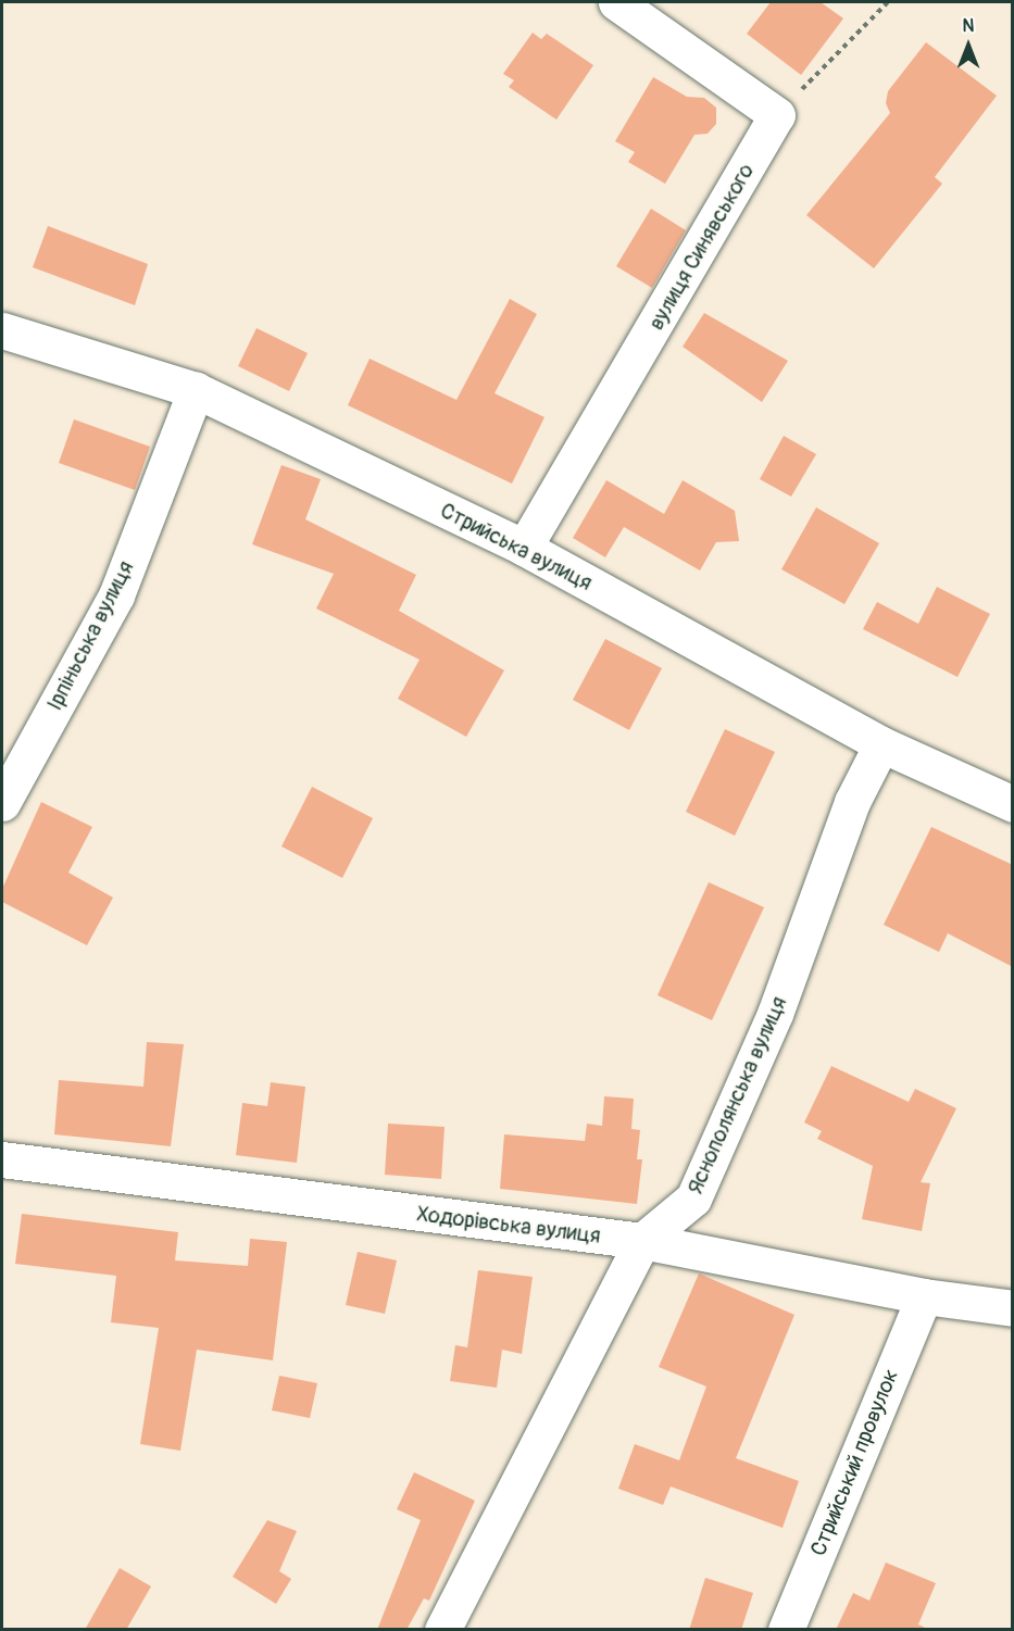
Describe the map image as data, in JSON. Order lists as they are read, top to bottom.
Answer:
{
  "streets": {
    "street": [
      "вулиця Синявського",
      "Стрийська вулиця",
      "Ірпіньська вулиця",
      "Яснополянська вулиця",
      "Ходорівська вулиця",
      "Стрийський провулок"
    ]
  },
  "crossings": [
    ["вулиця Синявського", "Стрийська вулиця"],
    ["Стрийська вулиця", "Ірпіньська вулиця"],
    ["Стрийська вулиця", "Яснополянська вулиця"],
    ["Яснополянська вулиця", "Ходорівська вулиця"],
    ["Ходорівська вулиця", "Стрийський провулок"]
  ],
  "north": "top"
}
